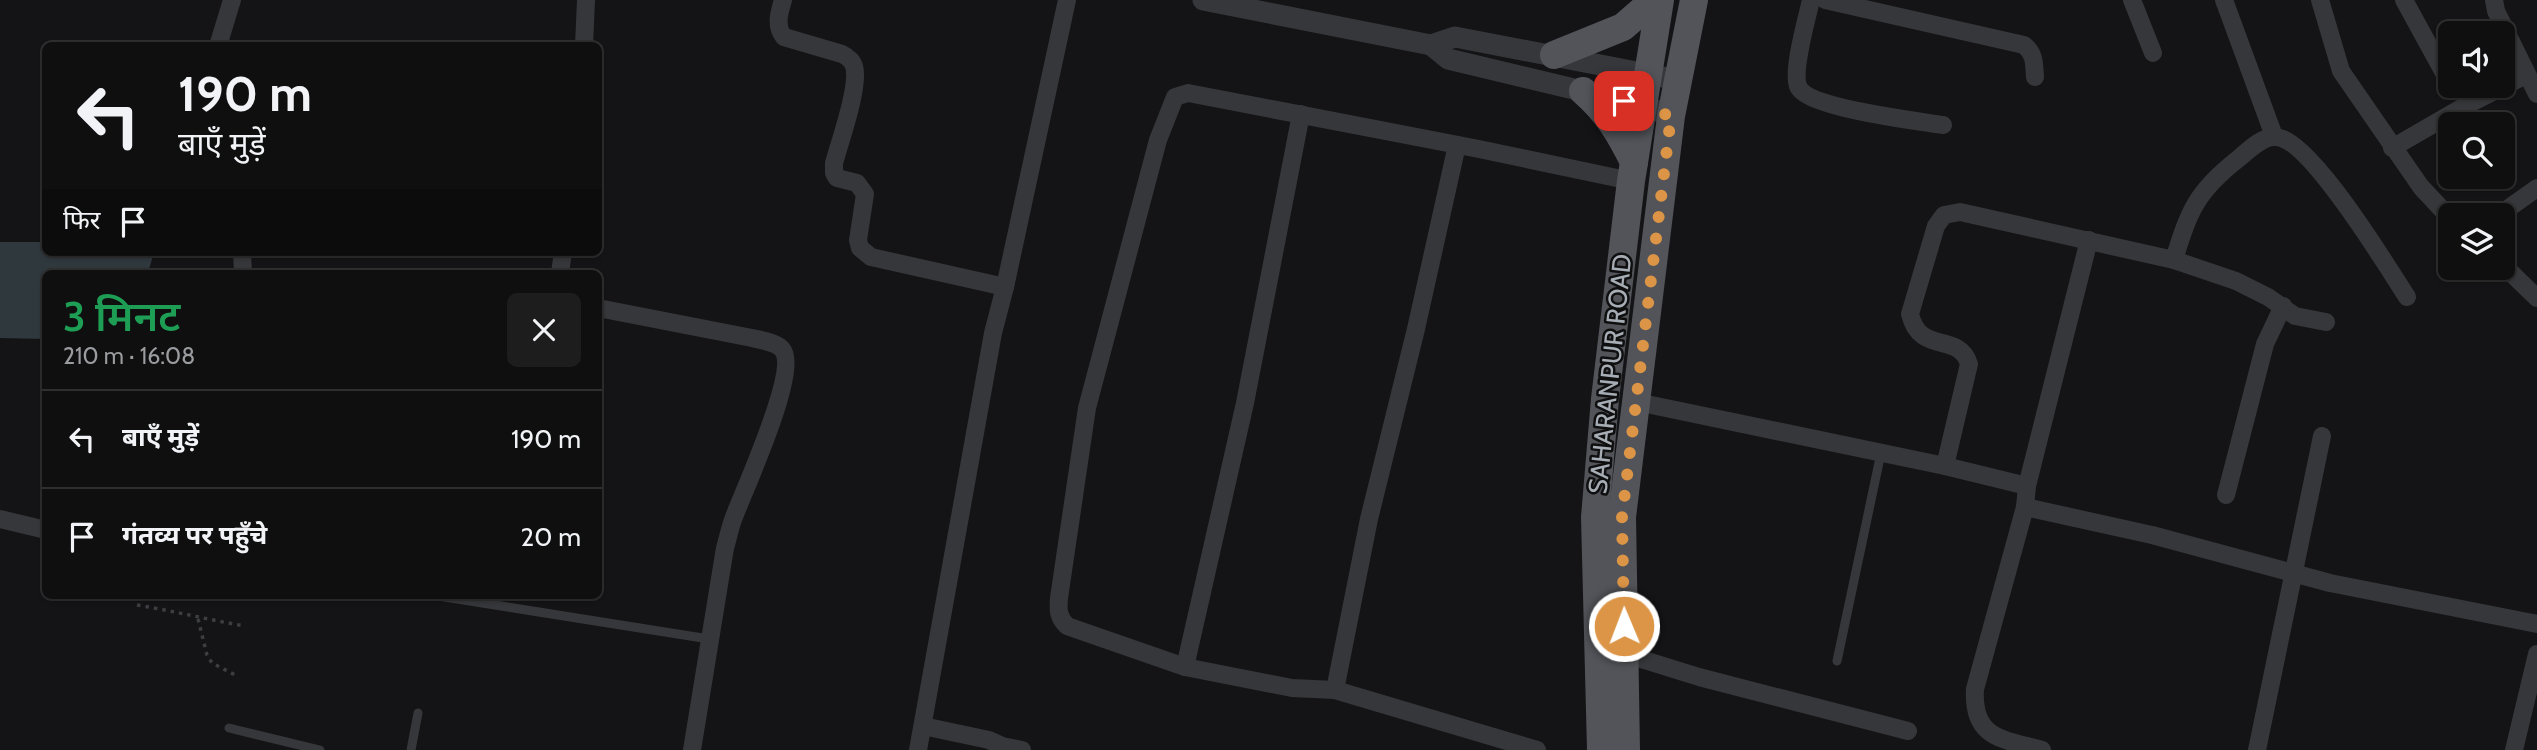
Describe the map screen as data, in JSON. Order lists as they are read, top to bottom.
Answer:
{
  "streets": {
    "main road": ["SAHARANPUR ROAD"]
  },
  "page": {
    "turn": ["190 m", "बाएँ मुड़ें"],
    "then": "फिर",
    "heading": ["3 मिनट", "210 m · 16:08"],
    "list": [
      {
        "name": "बाएँ मुड़ें",
        "value": "190 m"
      },
      {
        "name": "गंतव्य पर पहुँचे",
        "value": "20 m"
      }
    ]
  }
}
